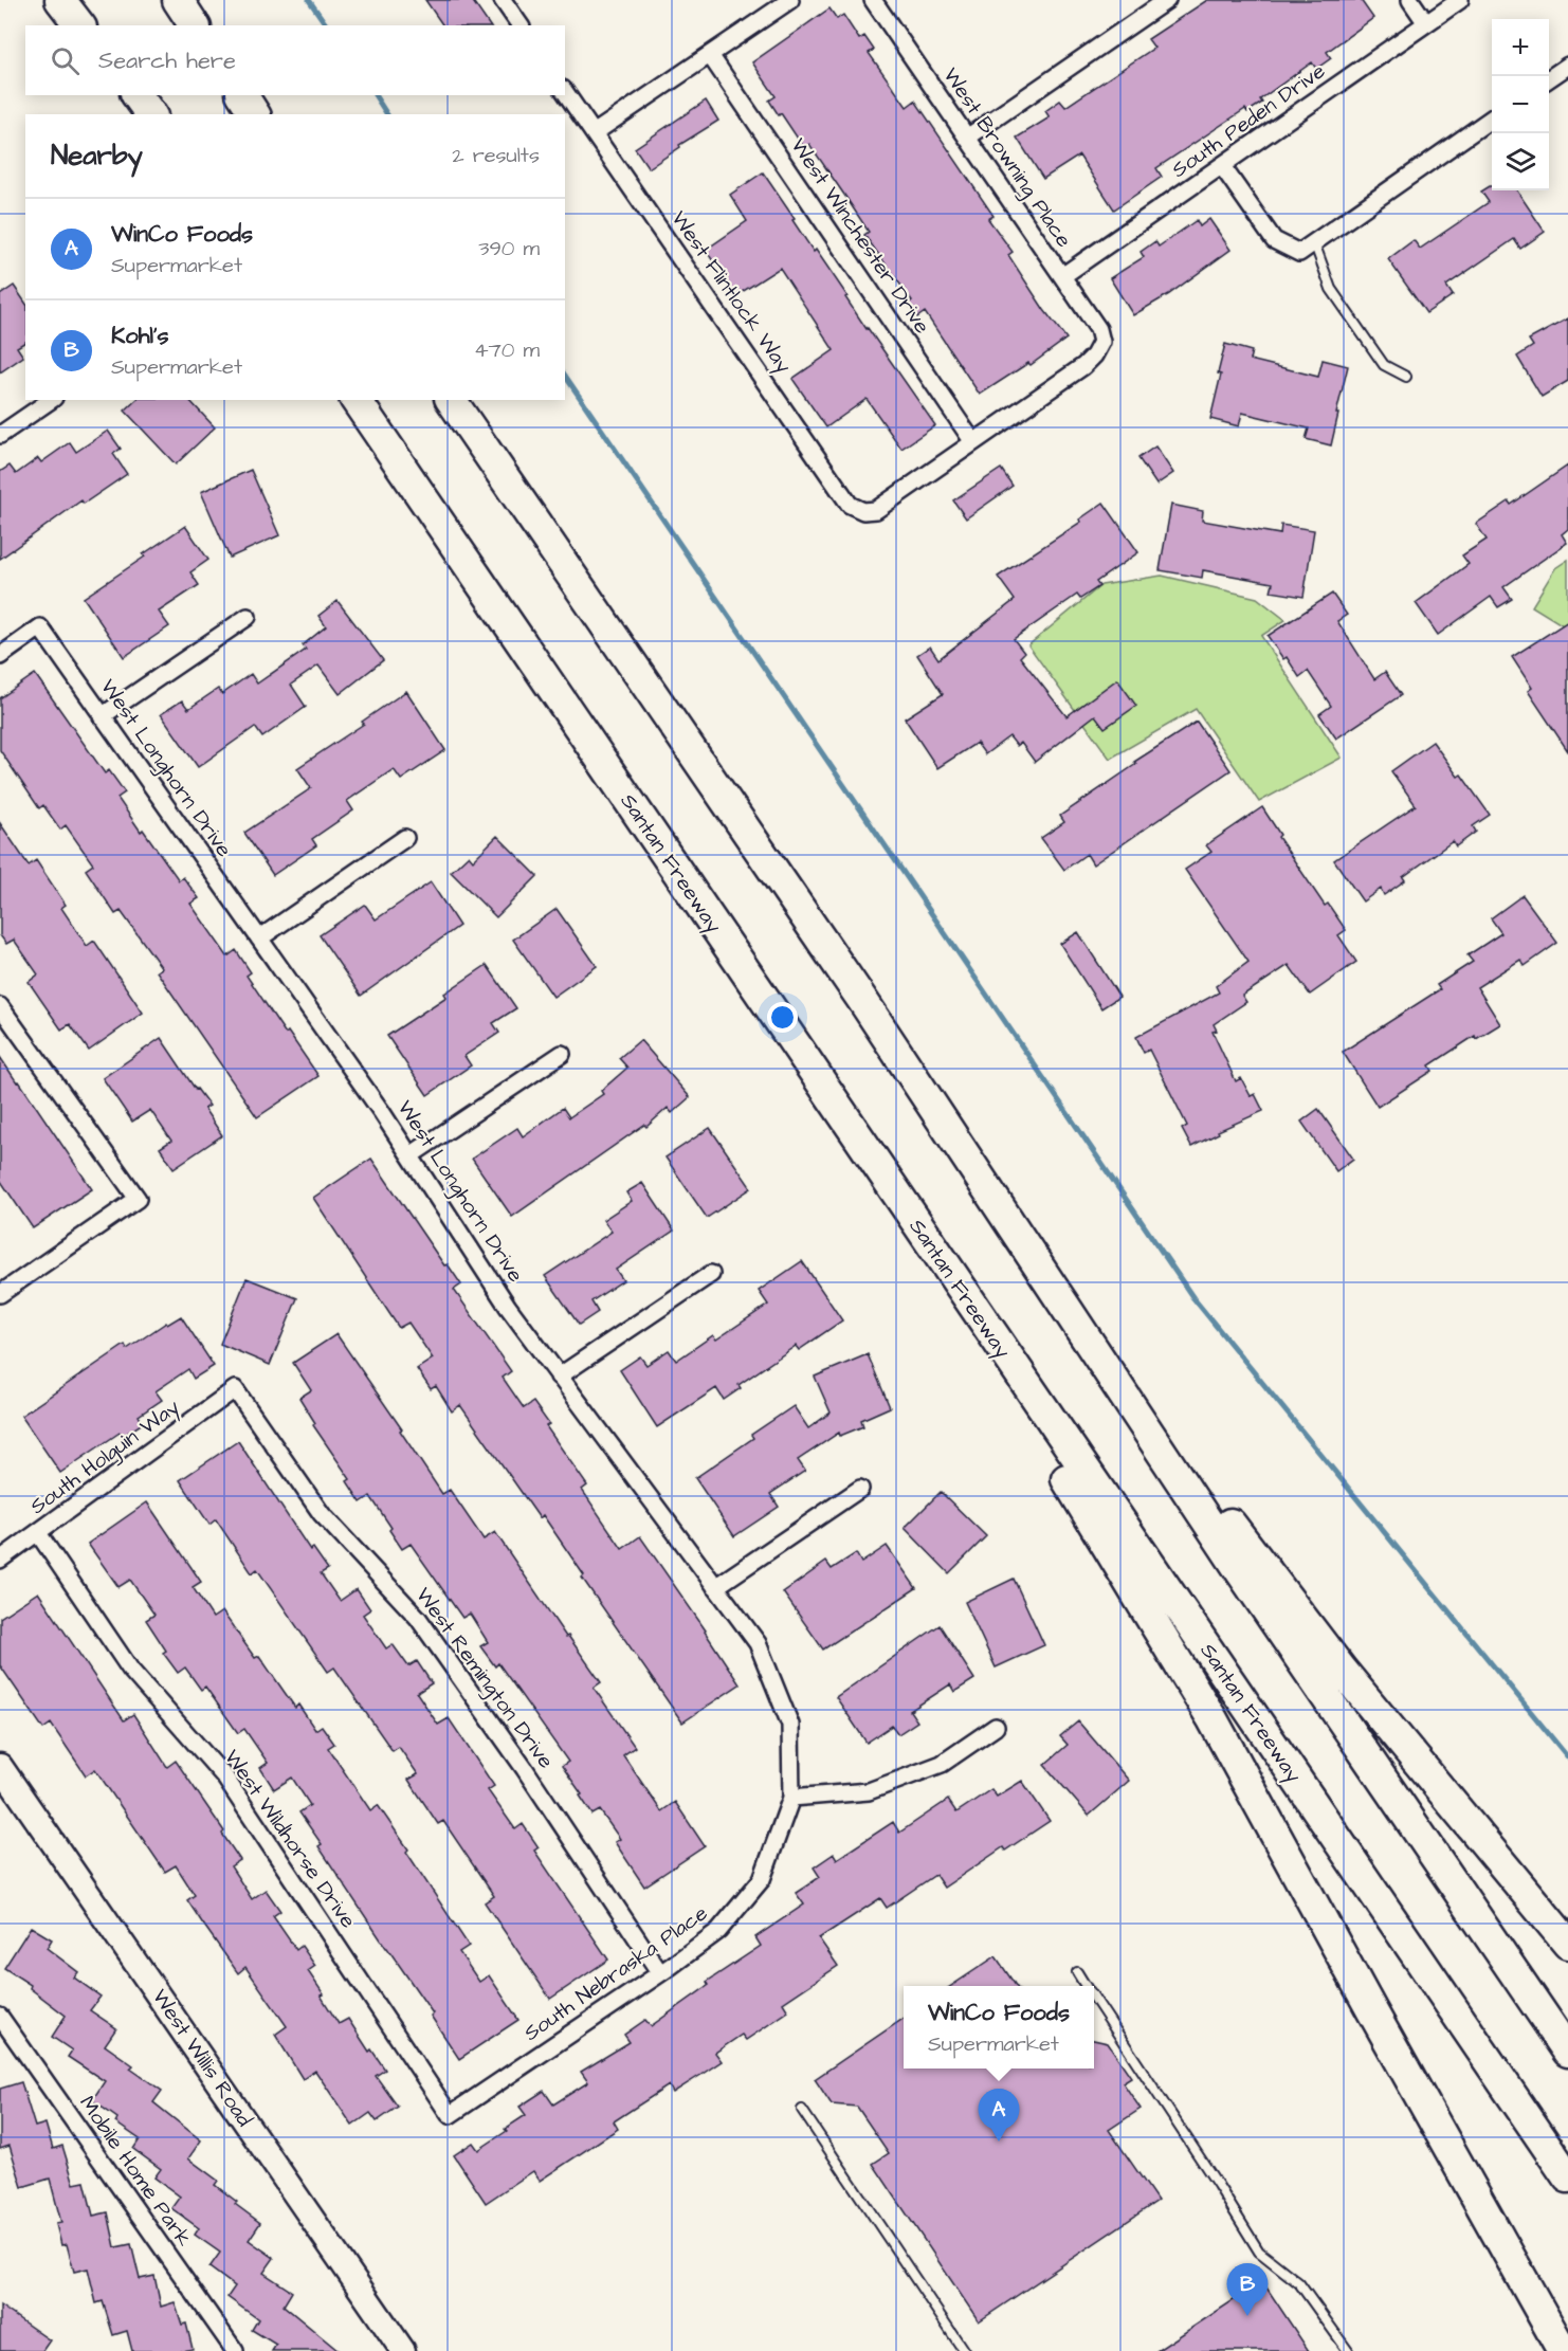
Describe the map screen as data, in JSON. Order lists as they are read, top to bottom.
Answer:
{
  "streets": {
    "highway": ["Santan Freeway"],
    "street": [
      "South Peden Drive",
      "West Browning Place",
      "West Winchester Drive",
      "West Flintlock Way",
      "West Longhorn Drive",
      "South Holguin Way",
      "West Remington Drive",
      "West Wildhorse Drive",
      "South Nebraska Place",
      "West Willis Road",
      "Mobile Home Park"
    ]
  },
  "crossings": [
    ["South Peden Drive", "West Browning Place"],
    ["West Browning Place", "West Winchester Drive"],
    ["West Browning Place", "West Flintlock Way"],
    ["West Winchester Drive", "West Flintlock Way"],
    ["West Longhorn Drive", "South Nebraska Place"],
    ["South Holguin Way", "West Remington Drive"],
    ["South Holguin Way", "West Wildhorse Drive"],
    ["West Remington Drive", "South Nebraska Place"],
    ["West Wildhorse Drive", "South Nebraska Place"]
  ],
  "page": {
    "map_buttons": ["+", "−"],
    "search": "Search here",
    "heading": ["Nearby", "2 results"],
    "list": [
      {
        "mark": "A",
        "name": "WinCo Foods",
        "note": "Supermarket",
        "value": "390 m"
      },
      {
        "mark": "B",
        "name": "Kohl's",
        "note": "Supermarket",
        "value": "470 m"
      }
    ],
    "popup": ["WinCo Foods", "Supermarket"],
    "pins": ["A", "B"]
  }
}
